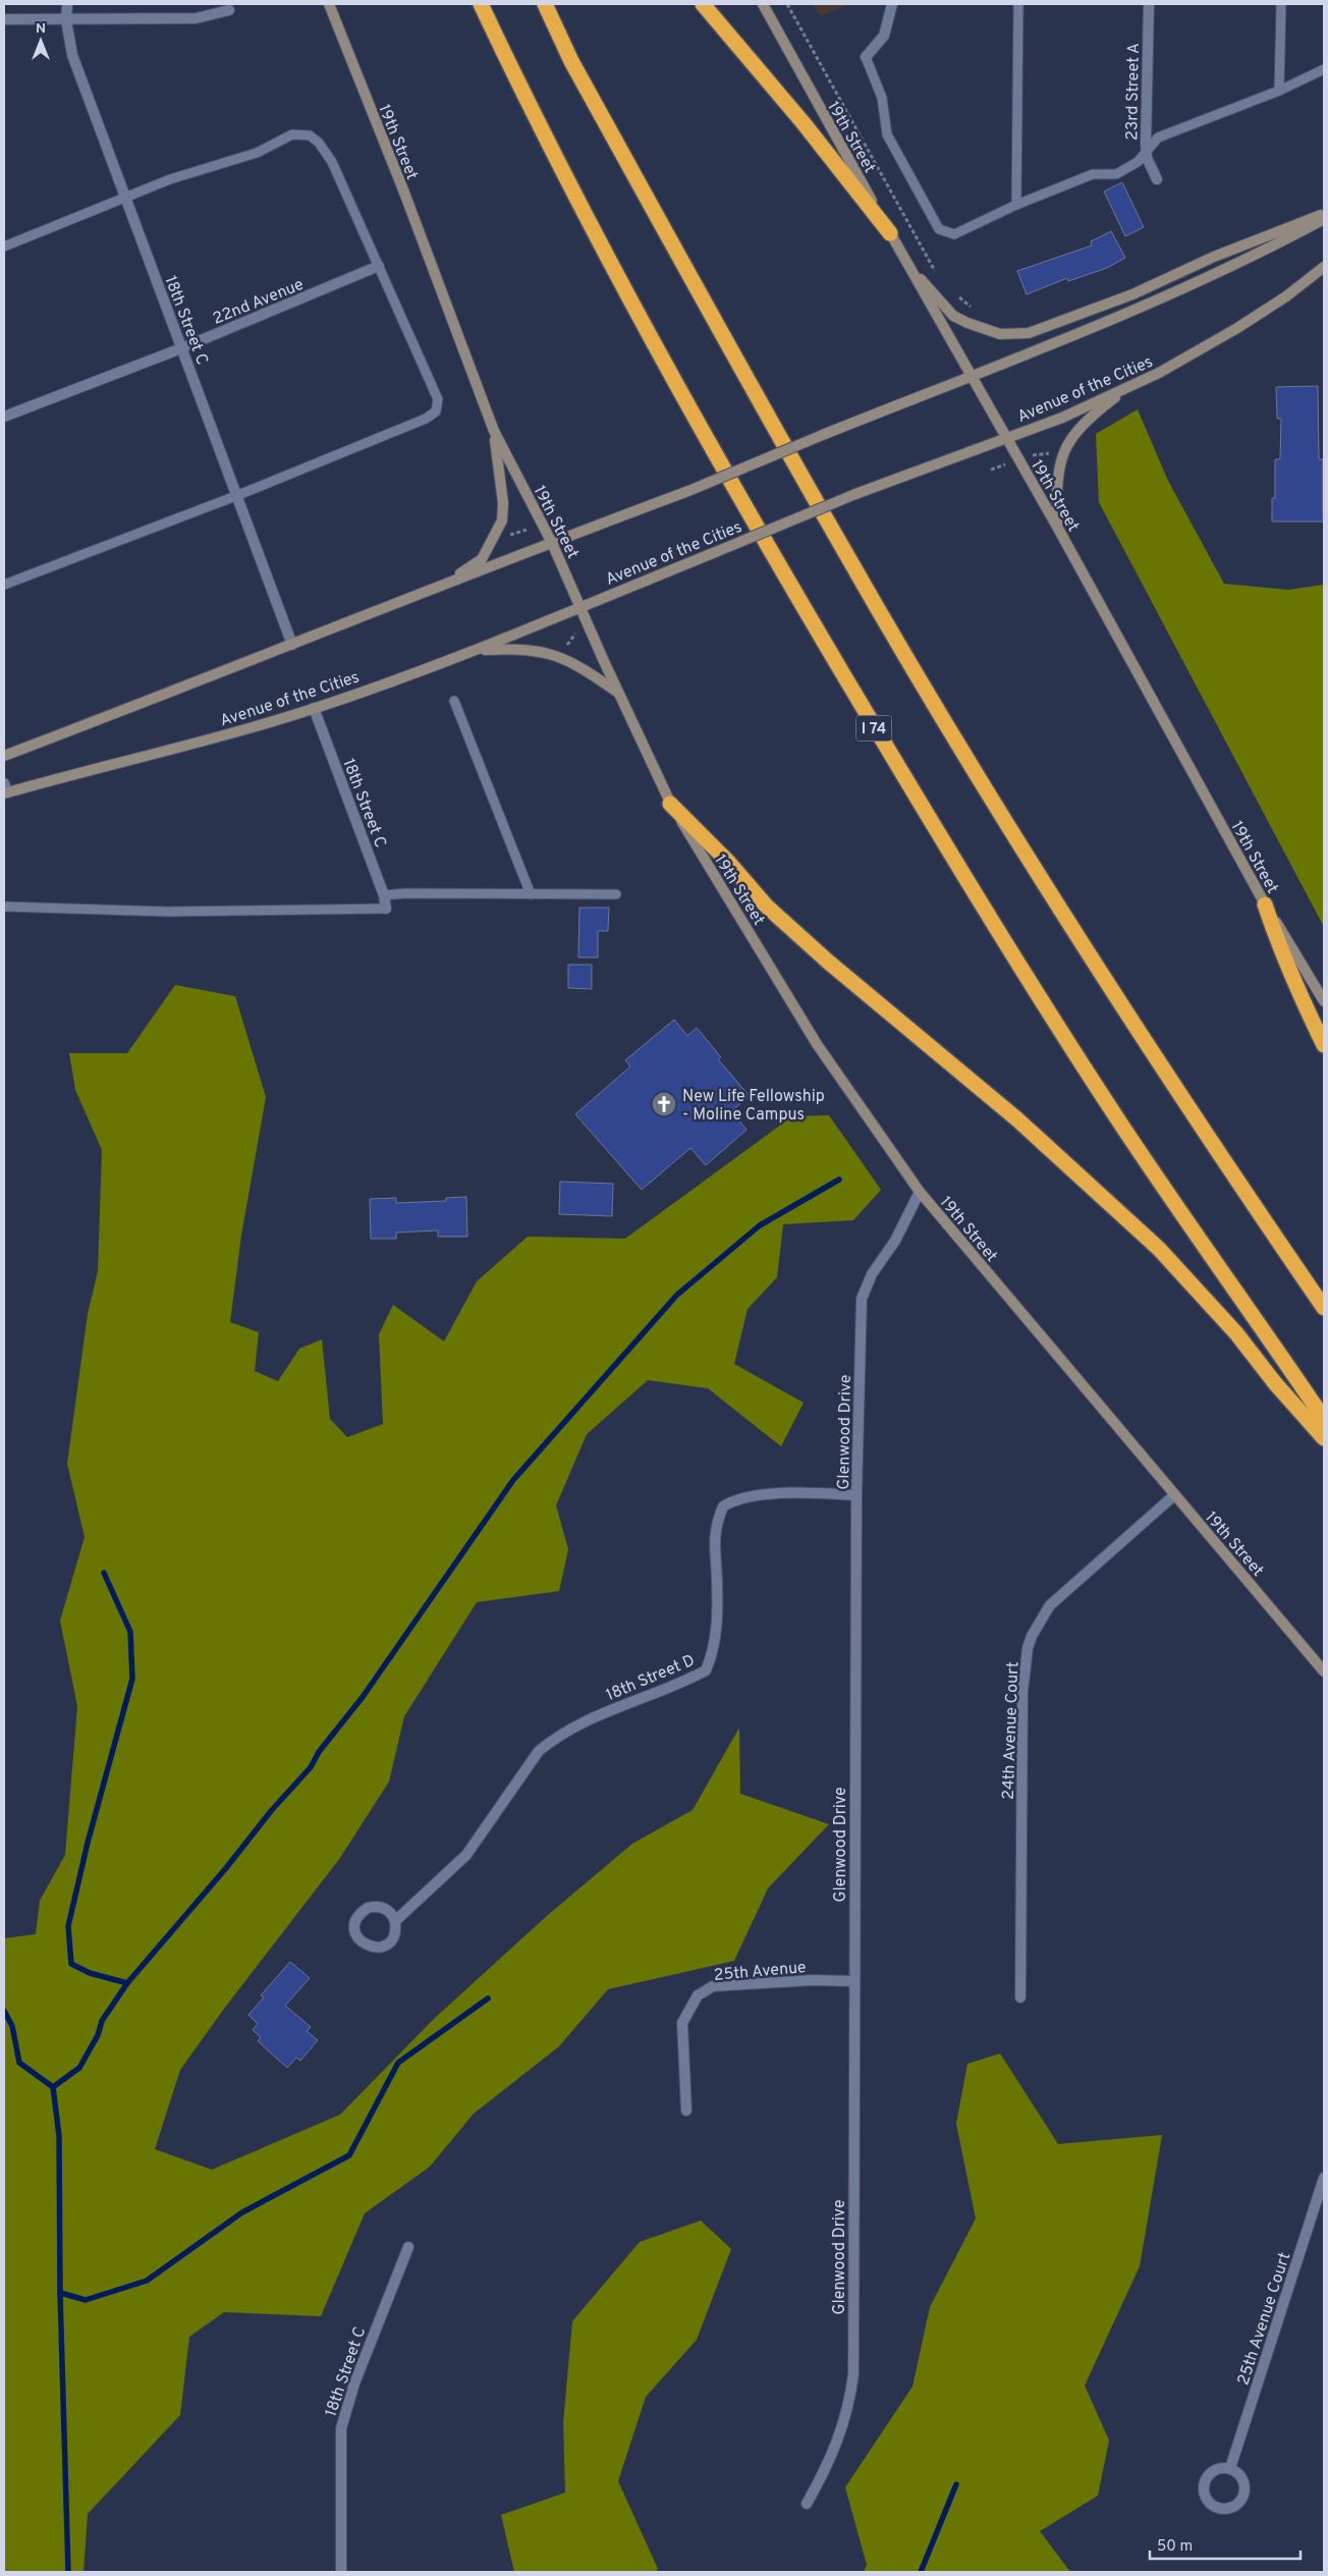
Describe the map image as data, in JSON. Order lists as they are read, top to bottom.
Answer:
{
  "streets": {
    "highway": ["I 74"],
    "main road": ["19th Street", "Avenue of the Cities"],
    "street": [
      "23rd Street A",
      "22nd Avenue",
      "18th Street C",
      "Glenwood Drive",
      "18th Street D",
      "24th Avenue Court",
      "25th Avenue",
      "25th Avenue Court"
    ]
  },
  "crossings": [
    ["19th Street", "Avenue of the Cities"],
    ["19th Street", "Glenwood Drive"],
    ["19th Street", "24th Avenue Court"],
    ["22nd Avenue", "18th Street C"],
    ["18th Street C", "Avenue of the Cities"],
    ["Glenwood Drive", "18th Street D"],
    ["Glenwood Drive", "25th Avenue"]
  ],
  "places": {
    "church": ["New Life Fellowship - Moline Campus"]
  },
  "scale_bar": "50 m",
  "north": "top"
}
